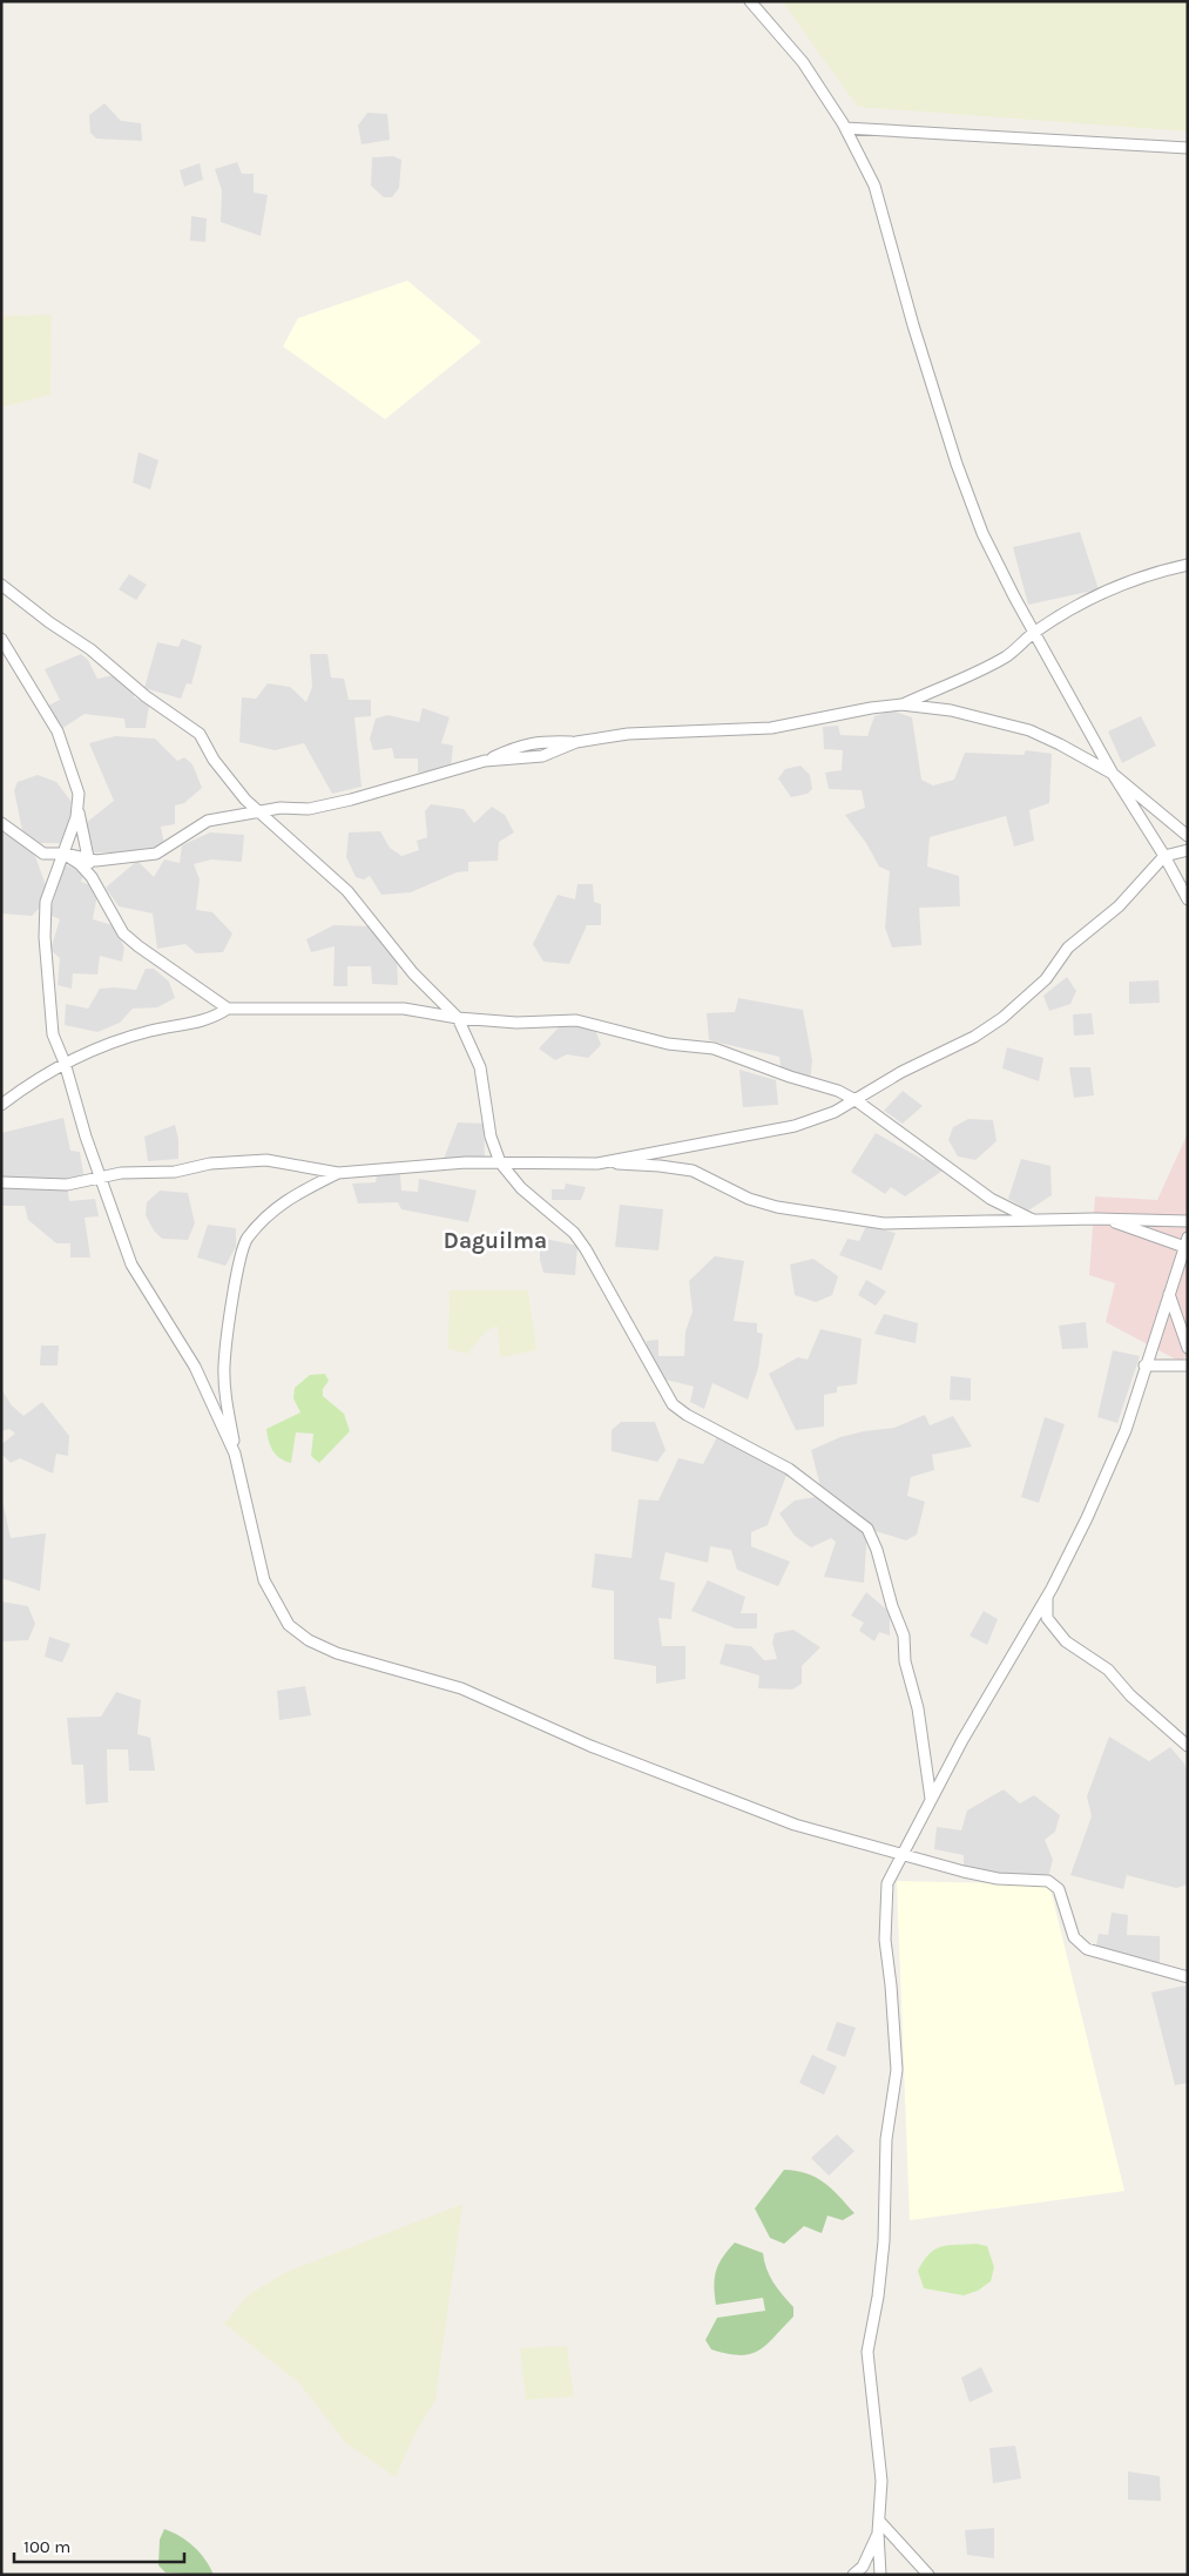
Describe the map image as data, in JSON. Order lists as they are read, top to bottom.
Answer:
{
  "districts": ["Daguilma"],
  "scale_bar": "100 m"
}
